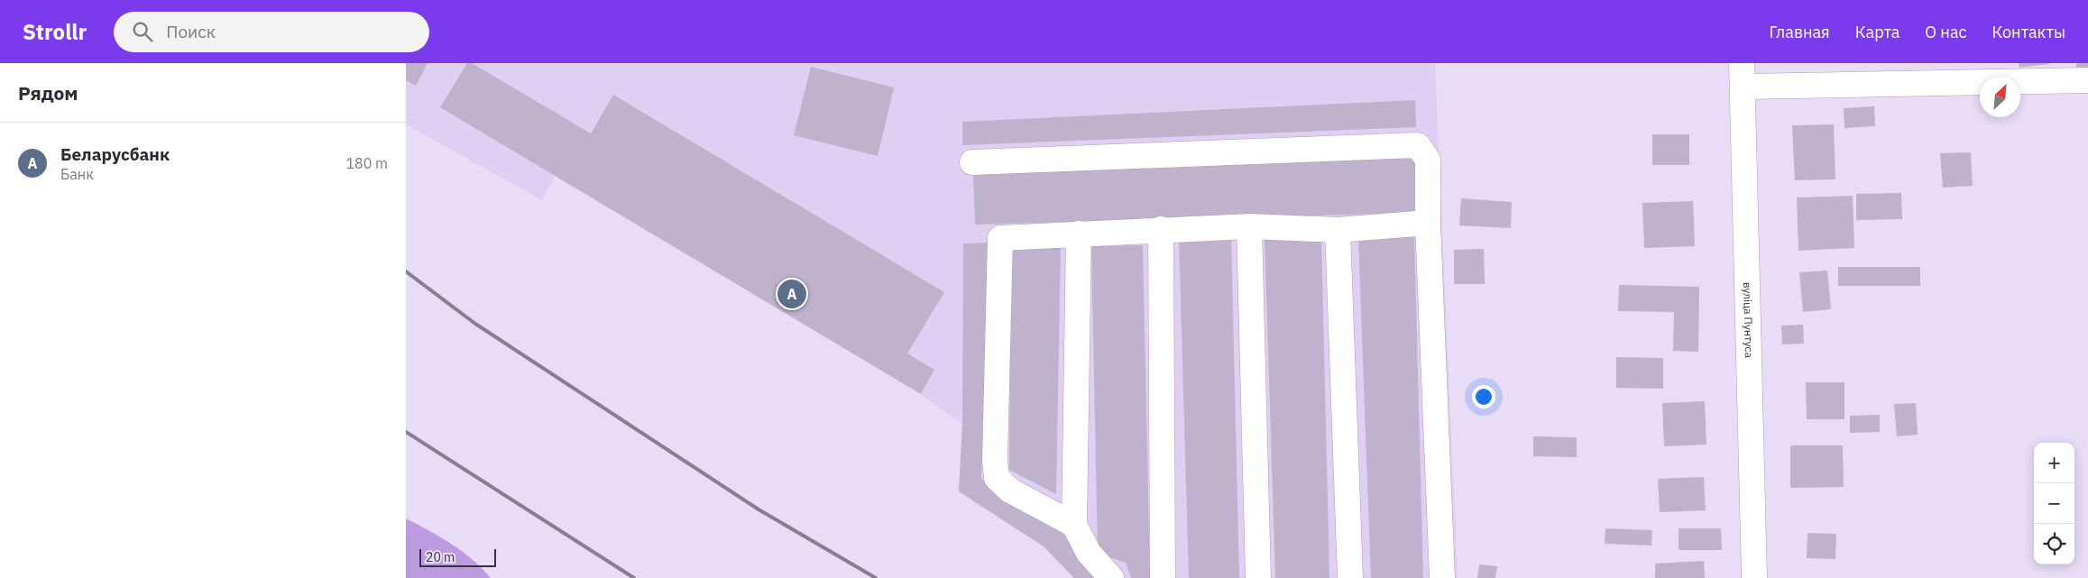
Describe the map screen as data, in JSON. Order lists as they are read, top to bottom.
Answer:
{
  "streets": {
    "street": ["вуліца Пунтуса"]
  },
  "scale_bar": "20 m",
  "north": "top right",
  "page": {
    "header": "Strollr",
    "search": "Поиск",
    "nav": [
      "Главная",
      "Карта",
      "О нас",
      "Контакты"
    ],
    "heading": "Рядом",
    "list": [
      {
        "mark": "A",
        "name": "Беларусбанк",
        "note": "Банк",
        "value": "180 m"
      }
    ],
    "pins": "A",
    "map_buttons": ["+", "−"],
    "scale": "20 m"
  }
}
